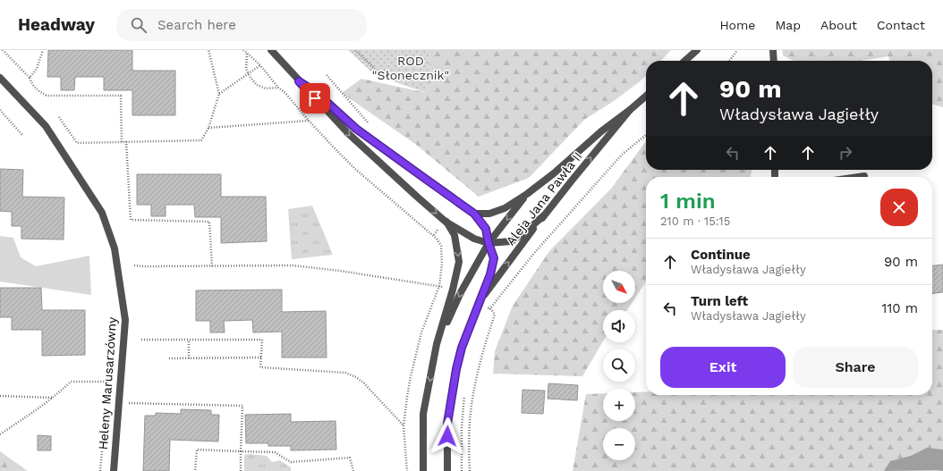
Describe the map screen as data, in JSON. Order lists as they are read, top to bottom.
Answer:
{
  "streets": {
    "street": ["Aleja Jana Pawła II", "Heleny Marusarzówny"]
  },
  "parks": ["ROD \"Słonecznik\""],
  "north": "bottom right",
  "page": {
    "header": "Headway",
    "search": "Search here",
    "nav": [
      "Home",
      "Map",
      "About",
      "Contact"
    ],
    "turn": ["90 m", "Władysława Jagiełły"],
    "heading": ["1 min", "210 m · 15:15"],
    "list": [
      {
        "name": "Continue",
        "note": "Władysława Jagiełły",
        "value": "90 m"
      },
      {
        "name": "Turn left",
        "note": "Władysława Jagiełły",
        "value": "110 m"
      }
    ],
    "map_buttons": ["+", "−"],
    "buttons": ["Exit", "Share"]
  }
}
